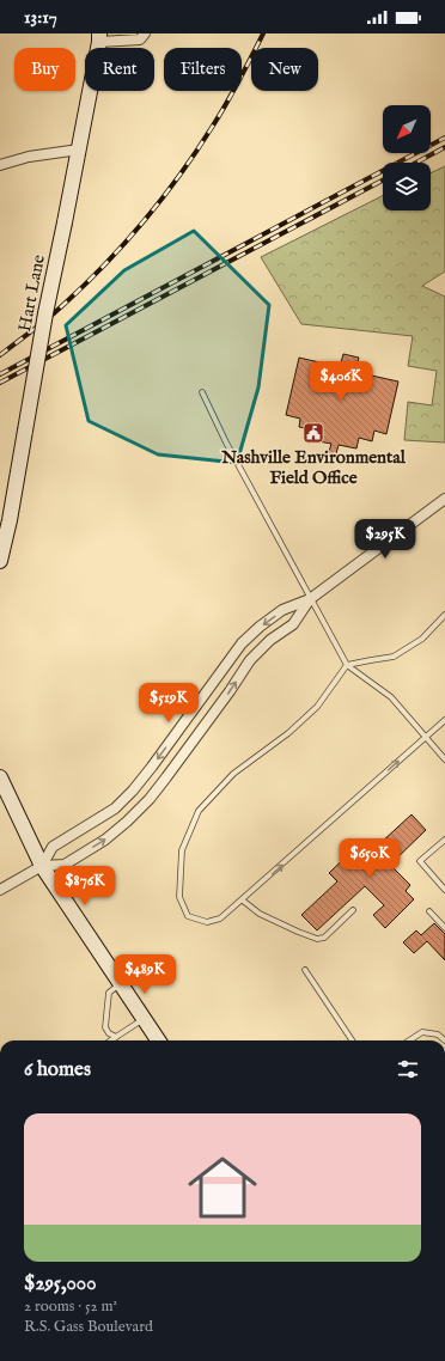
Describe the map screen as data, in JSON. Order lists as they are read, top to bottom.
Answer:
{
  "streets": {
    "main road": ["Hart Lane"]
  },
  "places": {
    "public building": ["Nashville Environmental Field Office"]
  },
  "north": "bottom left",
  "page": {
    "status": "13:17",
    "chip": [
      "Buy",
      "Rent",
      "Filters",
      "New"
    ],
    "price": [
      "$406K",
      "$295K",
      "$519K",
      "$650K",
      "$876K",
      "$489K"
    ],
    "heading": "6 homes",
    "list": [
      {
        "name": "$295,000",
        "note": "2 rooms · 52 m² · R.S. Gass Boulevard"
      }
    ]
  }
}
